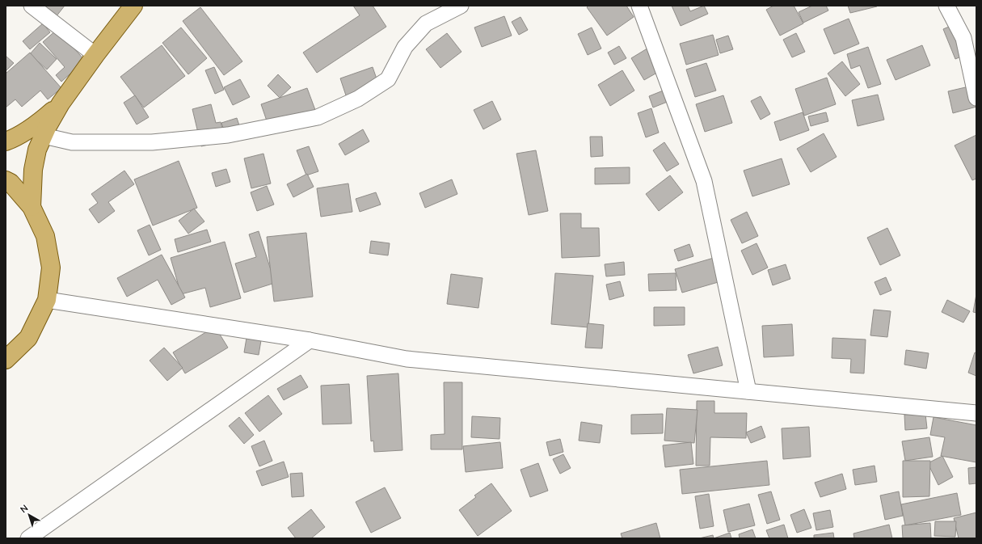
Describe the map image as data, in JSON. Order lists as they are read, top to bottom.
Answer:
{
  "north": "top left"
}
